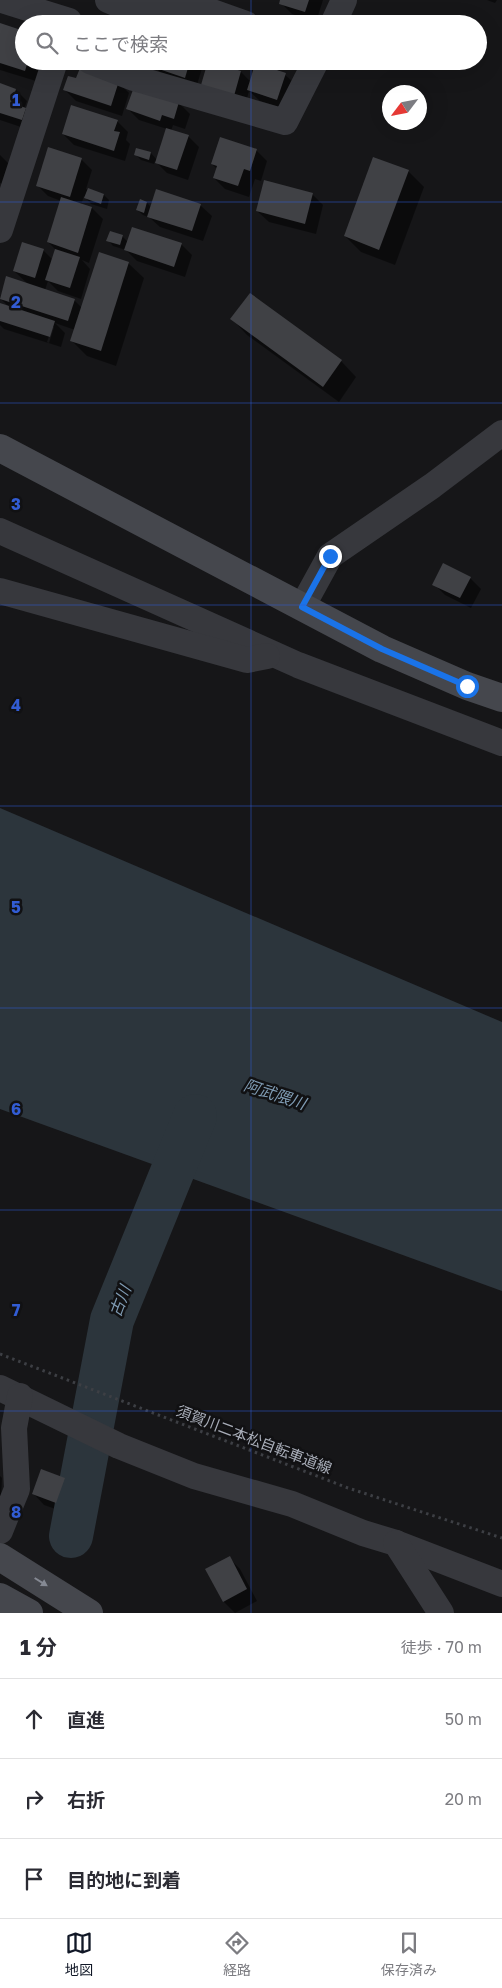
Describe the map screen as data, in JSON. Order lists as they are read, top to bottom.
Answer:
{
  "streets": {
    "path": ["須賀川二本松自転車道線"]
  },
  "water": ["阿武隈川", "古川"],
  "north": "bottom left",
  "page": {
    "search": "ここで検索",
    "heading": ["1 分", "徒歩 · 70 m"],
    "list": [
      ["直進", "50 m"],
      ["右折", "20 m"],
      "目的地に到着"
    ],
    "nav": ["地図", "経路", "保存済み"]
  },
  "grid": {
    "rows": [
      "1",
      "2",
      "3",
      "4",
      "5",
      "6",
      "7",
      "8"
    ]
  }
}
